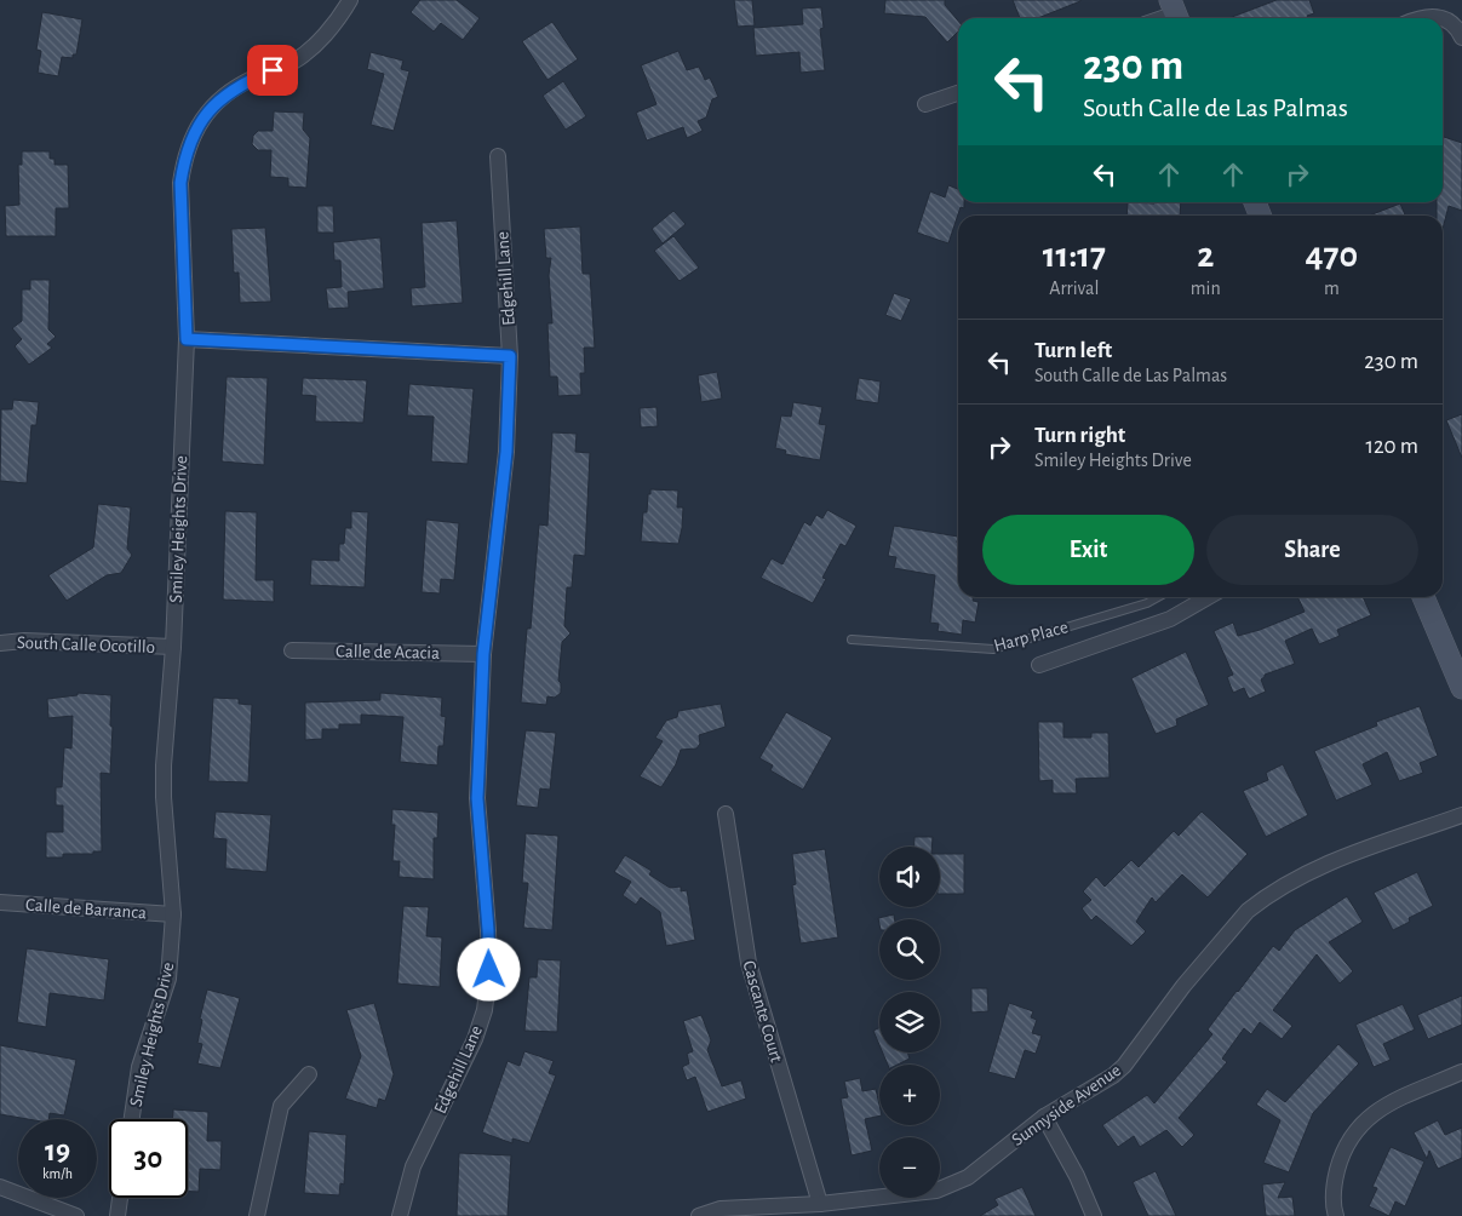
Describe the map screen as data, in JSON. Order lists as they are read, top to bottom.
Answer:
{
  "streets": {
    "street": [
      "Edgehill Lane",
      "Smiley Heights Drive",
      "Harp Place",
      "South Calle Ocotillo",
      "Calle de Acacia",
      "Calle de Barranca",
      "Cascante Court",
      "Sunnyside Avenue"
    ]
  },
  "crossings": [
    ["Edgehill Lane", "Calle de Acacia"],
    ["Smiley Heights Drive", "South Calle Ocotillo"],
    ["Smiley Heights Drive", "Calle de Barranca"],
    ["Cascante Court", "Sunnyside Avenue"]
  ],
  "page": {
    "turn": ["230 m", "South Calle de Las Palmas"],
    "eta": [
      "11:17",
      "Arrival",
      "2",
      "min",
      "470",
      "m"
    ],
    "list": [
      {
        "name": "Turn left",
        "note": "South Calle de Las Palmas",
        "value": "230 m"
      },
      {
        "name": "Turn right",
        "note": "Smiley Heights Drive",
        "value": "120 m"
      }
    ],
    "buttons": ["Exit", "Share"],
    "map_buttons": ["+", "−"],
    "speed": "19 km/h",
    "limit": "30"
  }
}
